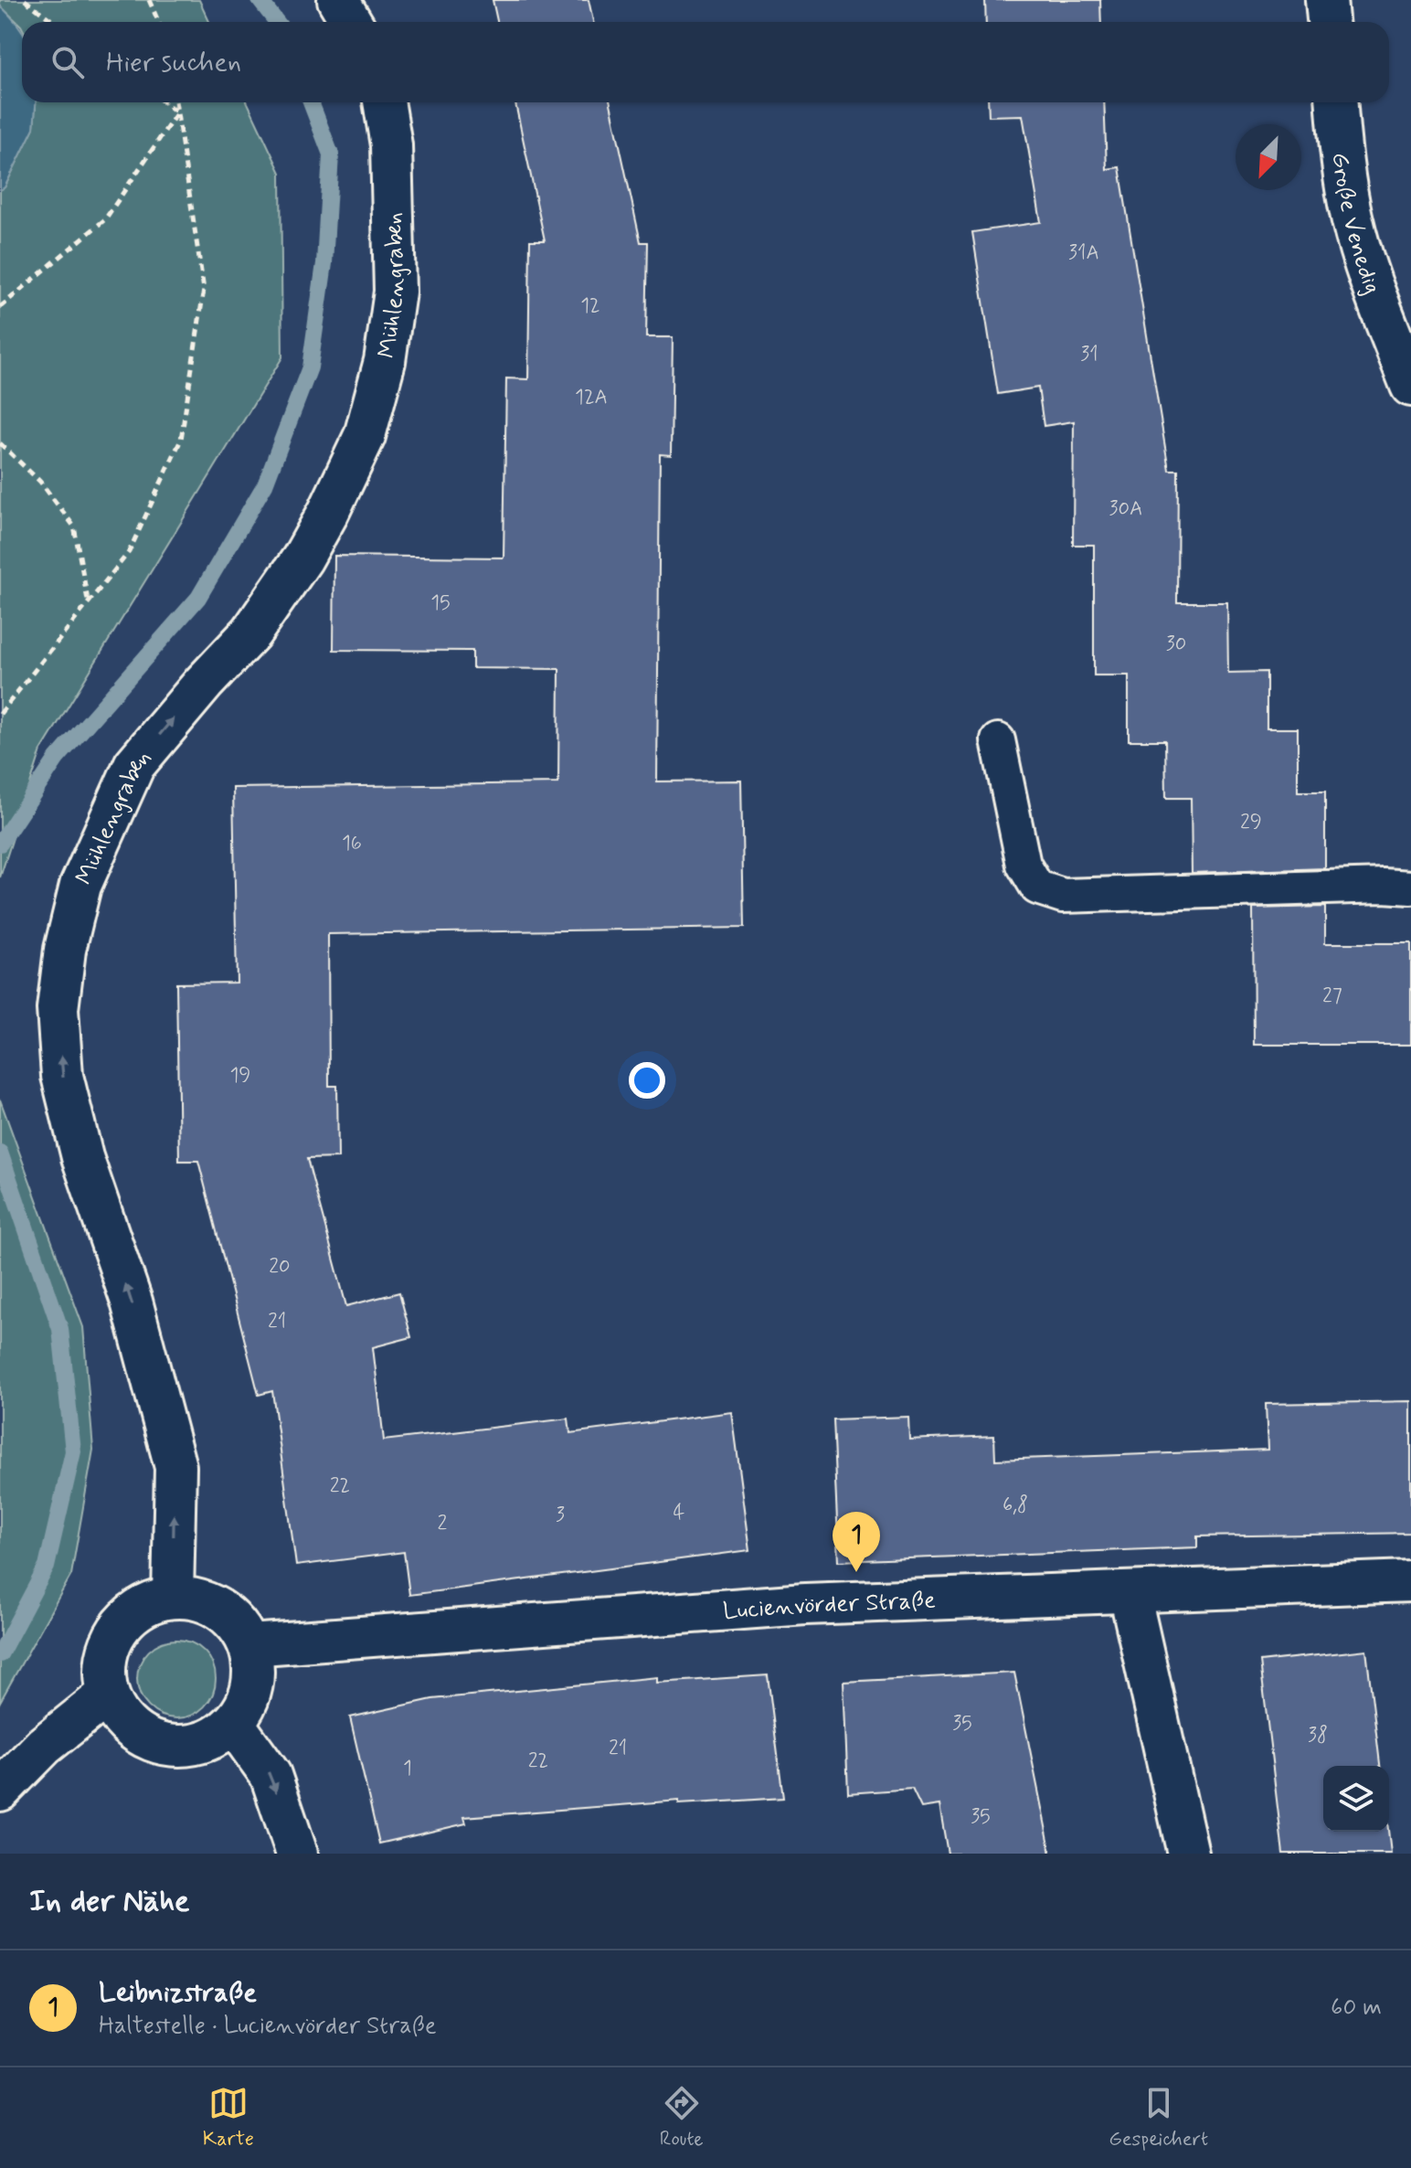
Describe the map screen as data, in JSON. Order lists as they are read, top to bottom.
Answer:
{
  "streets": {
    "street": ["Große Venedig", "Mühlengraben", "Lucienvörder Straße"]
  },
  "crossings": [
    ["Mühlengraben", "Lucienvörder Straße"]
  ],
  "one_way": ["Mühlengraben"],
  "house_numbers": [
    "31A",
    "12",
    "31",
    "12A",
    "30A",
    "15",
    "30",
    "29",
    "16",
    "27",
    "19",
    "20",
    "21",
    "22",
    "6,8",
    "4",
    "3",
    "2",
    "35",
    "38",
    "21",
    "22",
    "1",
    "35"
  ],
  "north": "bottom left",
  "page": {
    "search": "Hier suchen",
    "pins": "1",
    "heading": "In der Nähe",
    "list": [
      {
        "mark": "1",
        "name": "Leibnizstraße",
        "note": "Haltestelle · Lucienvörder Straße",
        "value": "60 m"
      }
    ],
    "nav": ["Karte", "Route", "Gespeichert"]
  }
}
